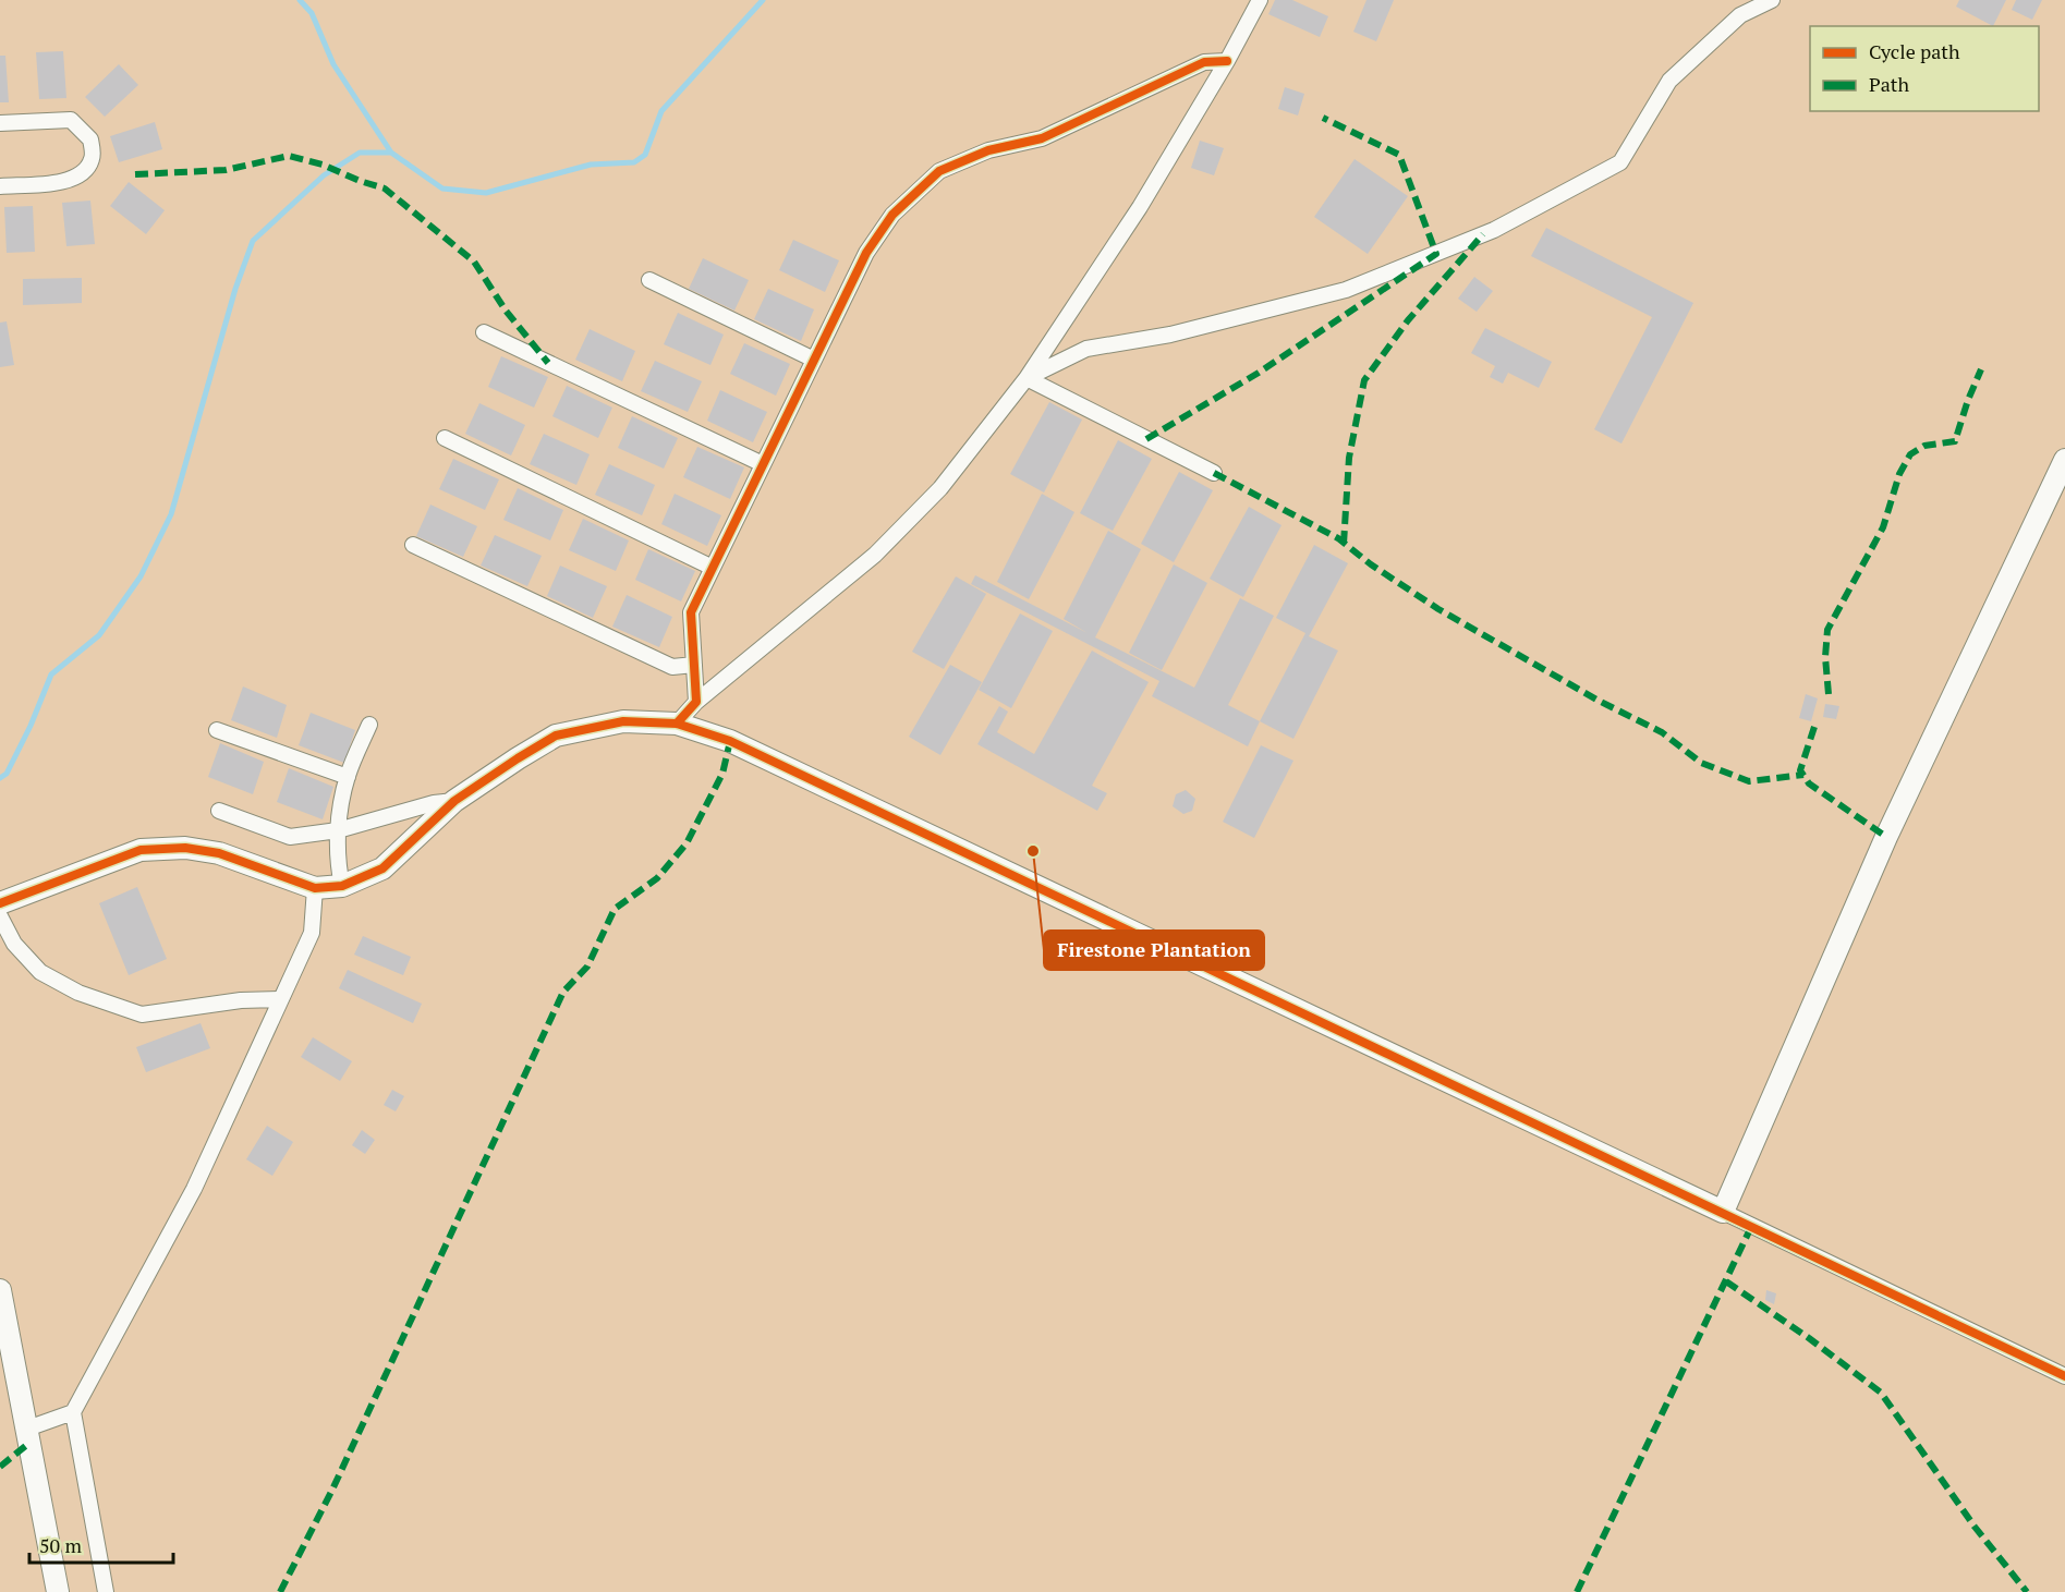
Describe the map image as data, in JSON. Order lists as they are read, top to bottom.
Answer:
{
  "places": ["Firestone Plantation"],
  "legend": ["Cycle path", "Path"],
  "scale_bar": "50 m"
}
